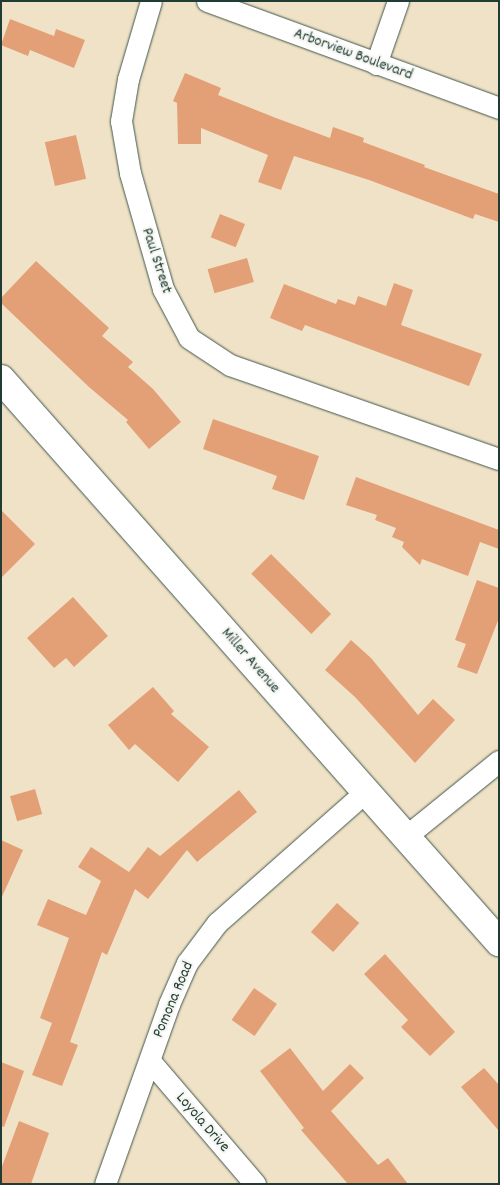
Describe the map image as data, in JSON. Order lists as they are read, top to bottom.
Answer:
{
  "streets": {
    "main road": ["Miller Avenue"],
    "street": [
      "Arborview Boulevard",
      "Paul Street",
      "Pomona Road",
      "Loyola Drive"
    ]
  },
  "crossings": [
    ["Miller Avenue", "Pomona Road"],
    ["Pomona Road", "Loyola Drive"]
  ]
}
